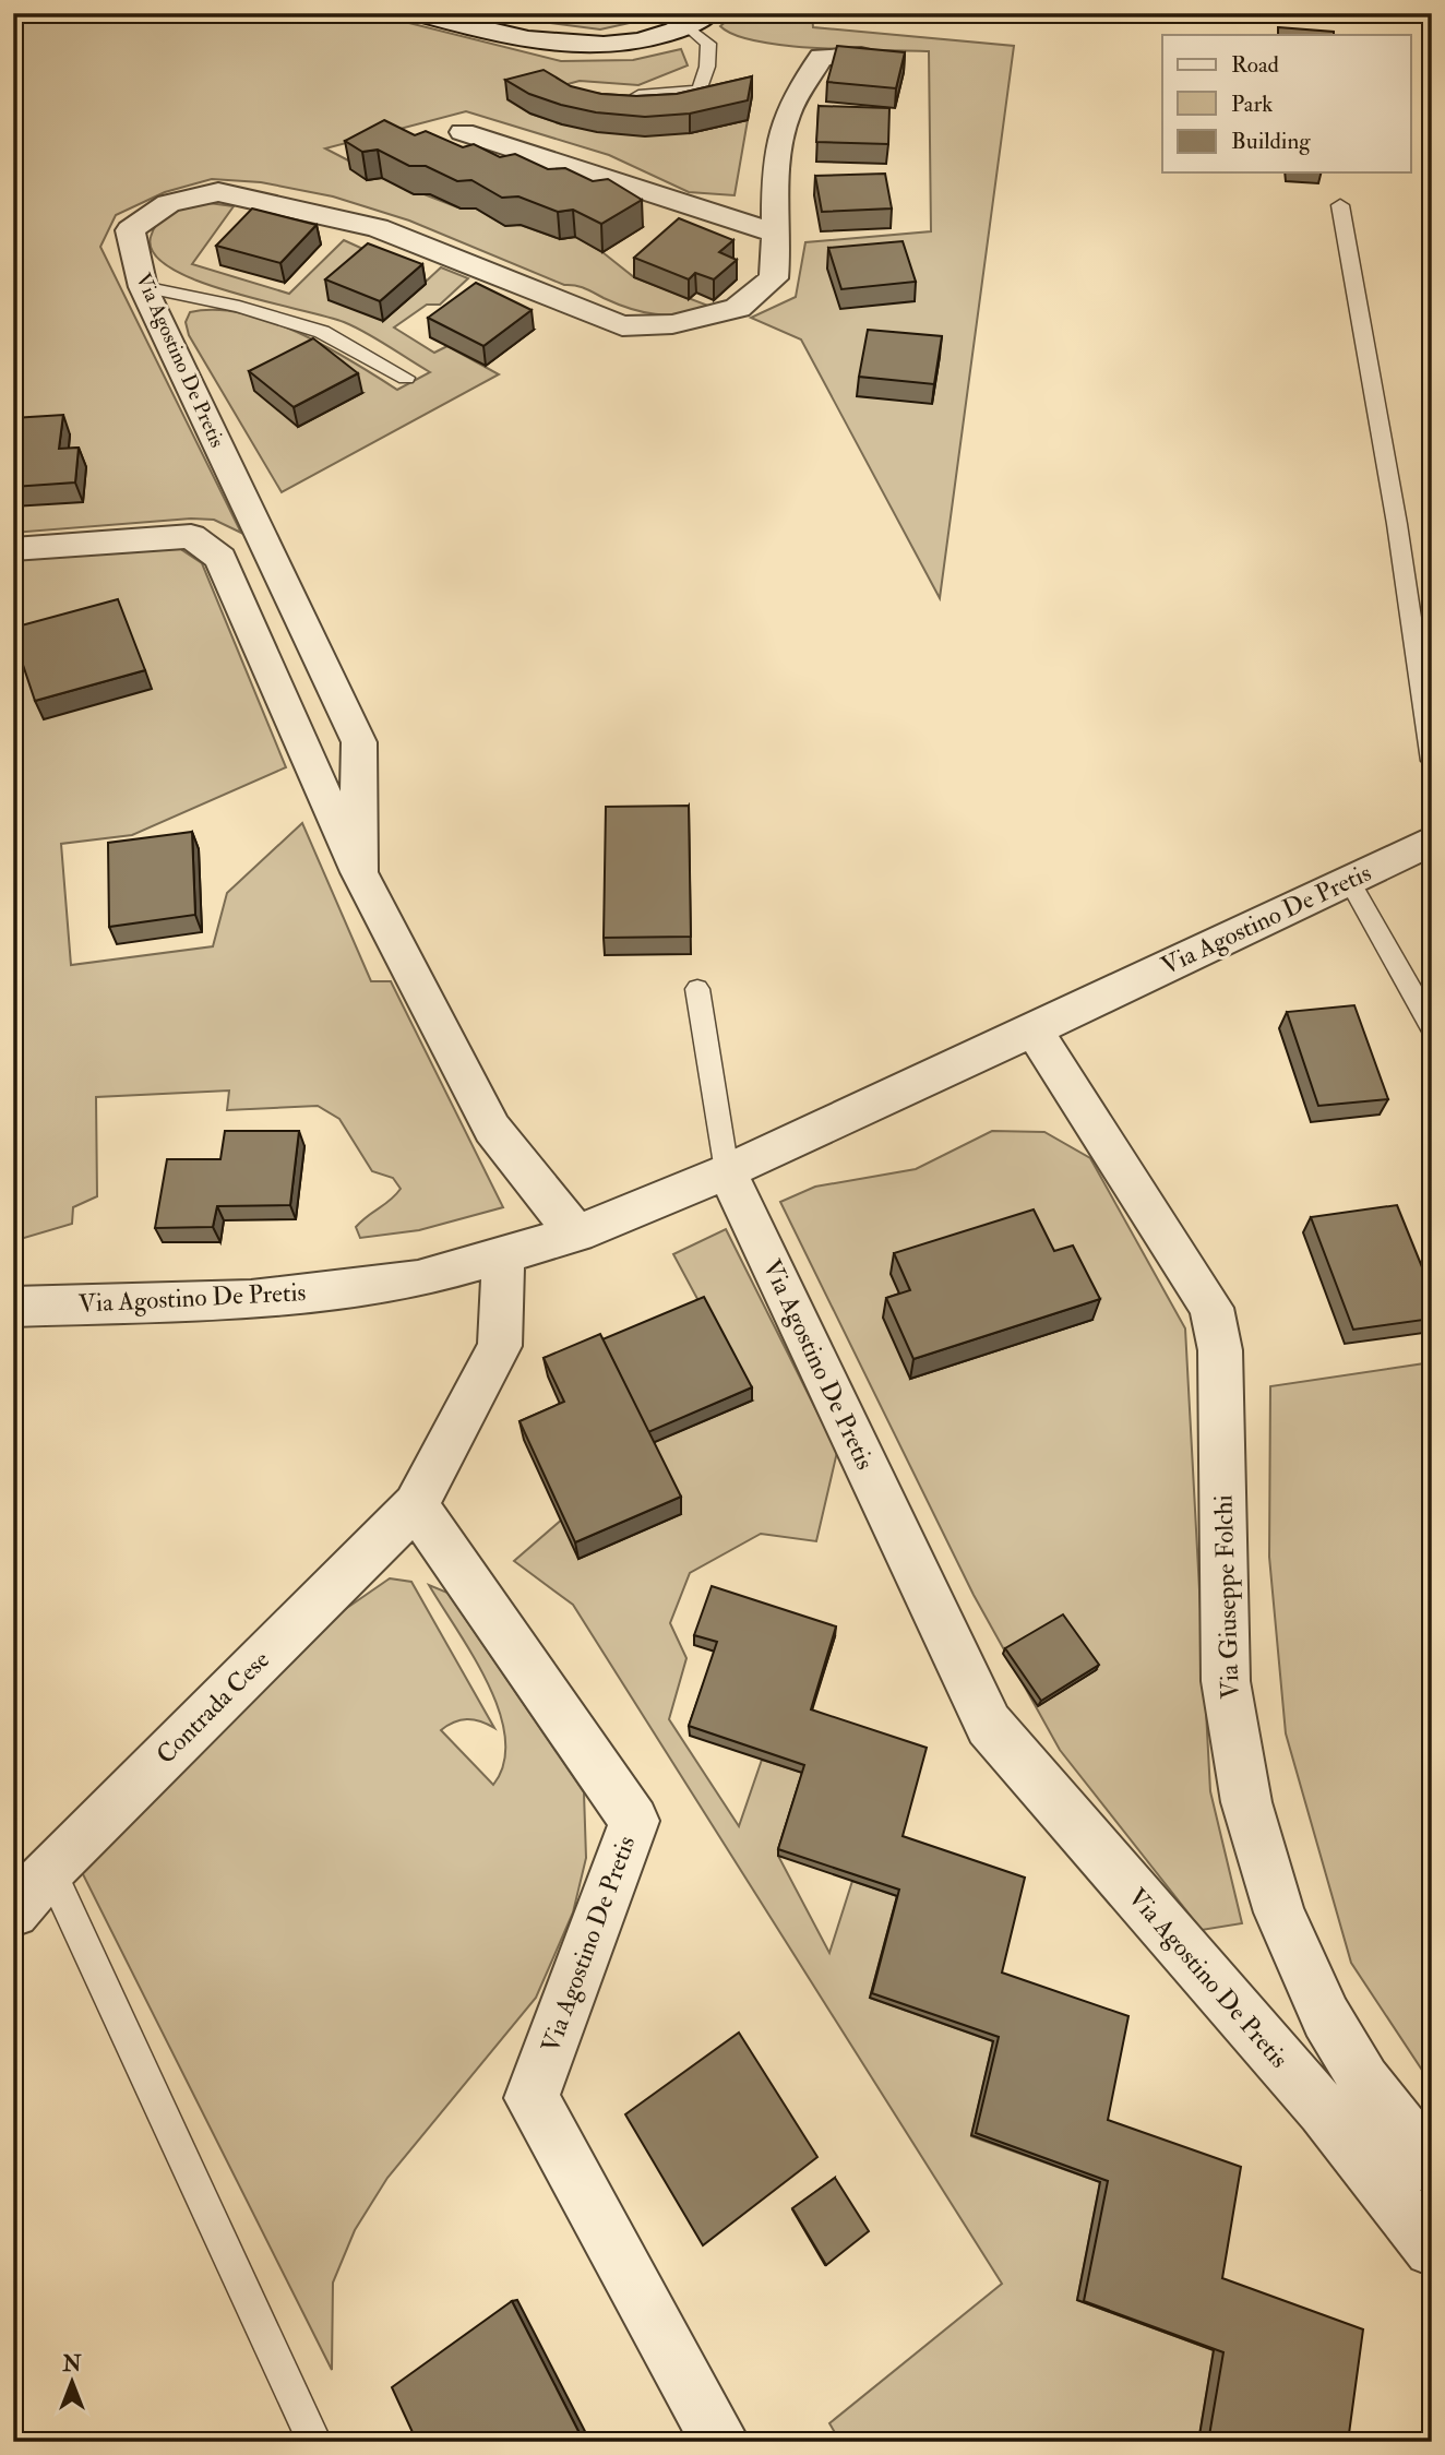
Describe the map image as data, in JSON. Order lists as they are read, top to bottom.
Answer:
{
  "streets": {
    "street": ["Via Agostino De Pretis", "Via Giuseppe Folchi", "Contrada Cese"]
  },
  "crossings": [
    ["Via Agostino De Pretis", "Via Giuseppe Folchi"],
    ["Via Agostino De Pretis", "Contrada Cese"]
  ],
  "legend": ["Road", "Park", "Building"],
  "north": "top"
}
